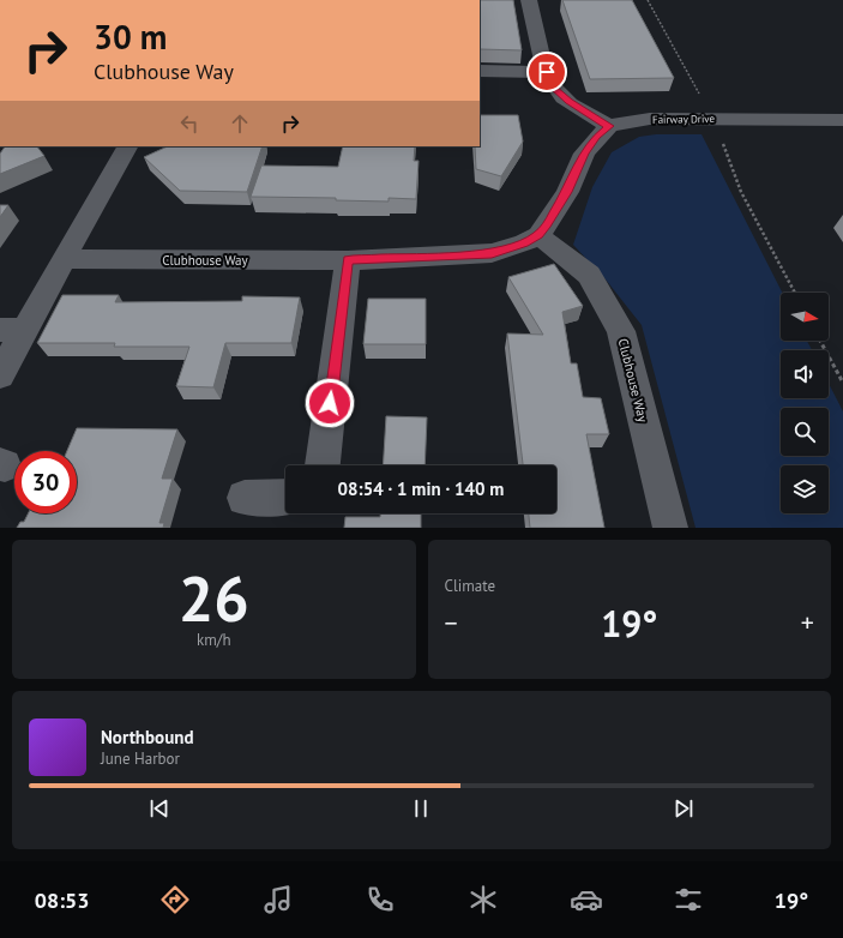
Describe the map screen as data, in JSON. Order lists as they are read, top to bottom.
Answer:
{
  "streets": {
    "street": ["Fairway Drive", "Clubhouse Way"]
  },
  "crossings": [
    ["Fairway Drive", "Clubhouse Way"]
  ],
  "north": "right",
  "page": {
    "turn": ["30 m", "Clubhouse Way"],
    "limit": "30",
    "trip": "08:54 · 1 min · 140 m",
    "tile": [
      ["26", "km/h"],
      "Climate"
    ],
    "heat": ["−", "19°", "+"],
    "song": ["Northbound", "June Harbor"],
    "tabs": ["08:53", "19°"]
  }
}
